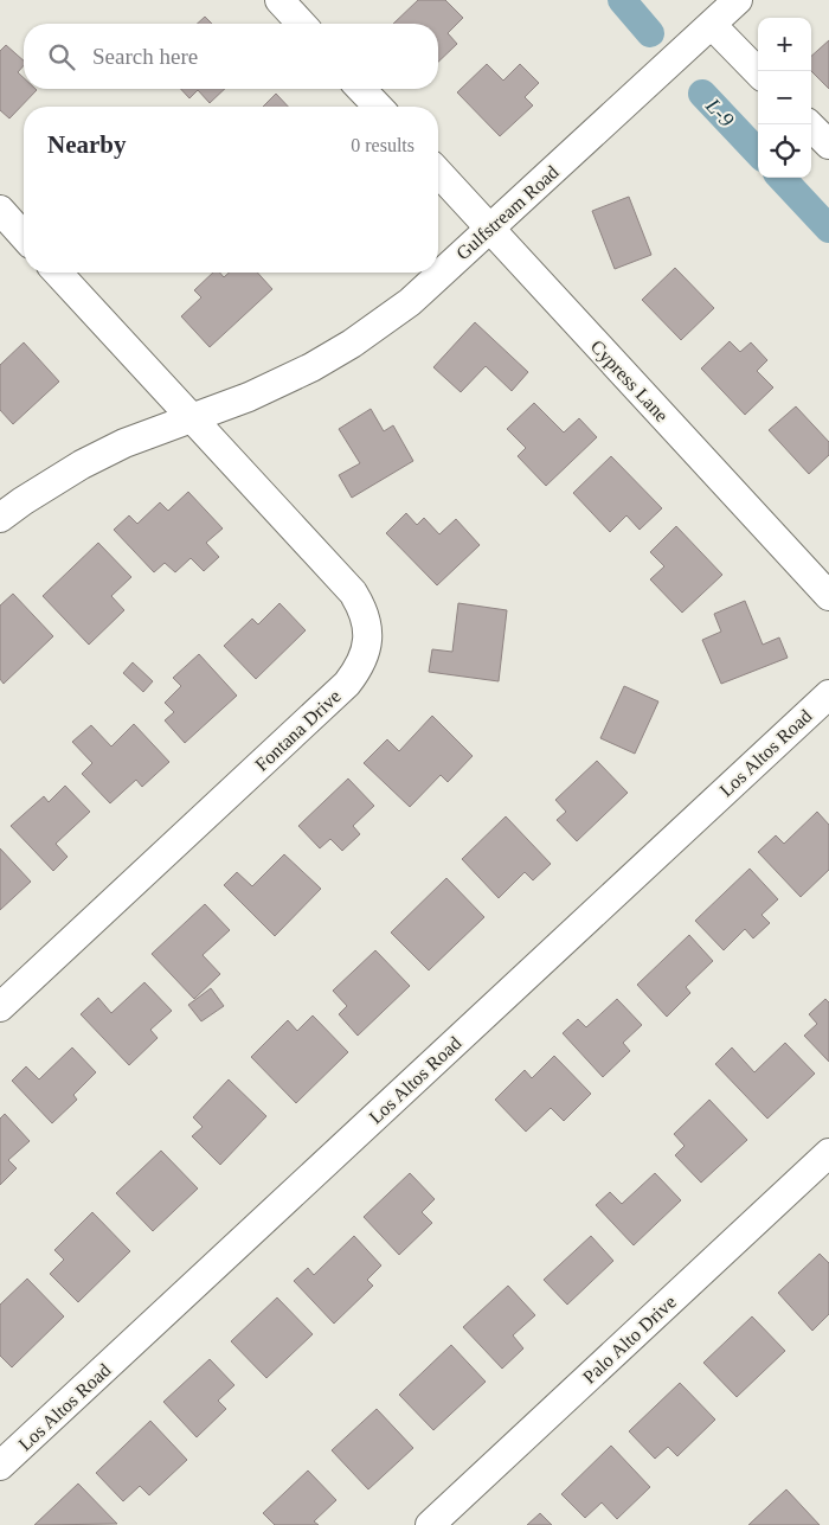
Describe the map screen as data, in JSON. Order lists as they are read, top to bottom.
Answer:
{
  "streets": {
    "street": [
      "Gulfstream Road",
      "Cypress Lane",
      "Fontana Drive",
      "Los Altos Road",
      "Palo Alto Drive"
    ]
  },
  "crossings": [
    ["Gulfstream Road", "Cypress Lane"],
    ["Gulfstream Road", "Fontana Drive"]
  ],
  "water": ["L-9"],
  "page": {
    "map_buttons": ["+", "−"],
    "search": "Search here",
    "heading": ["Nearby", "0 results"]
  }
}
